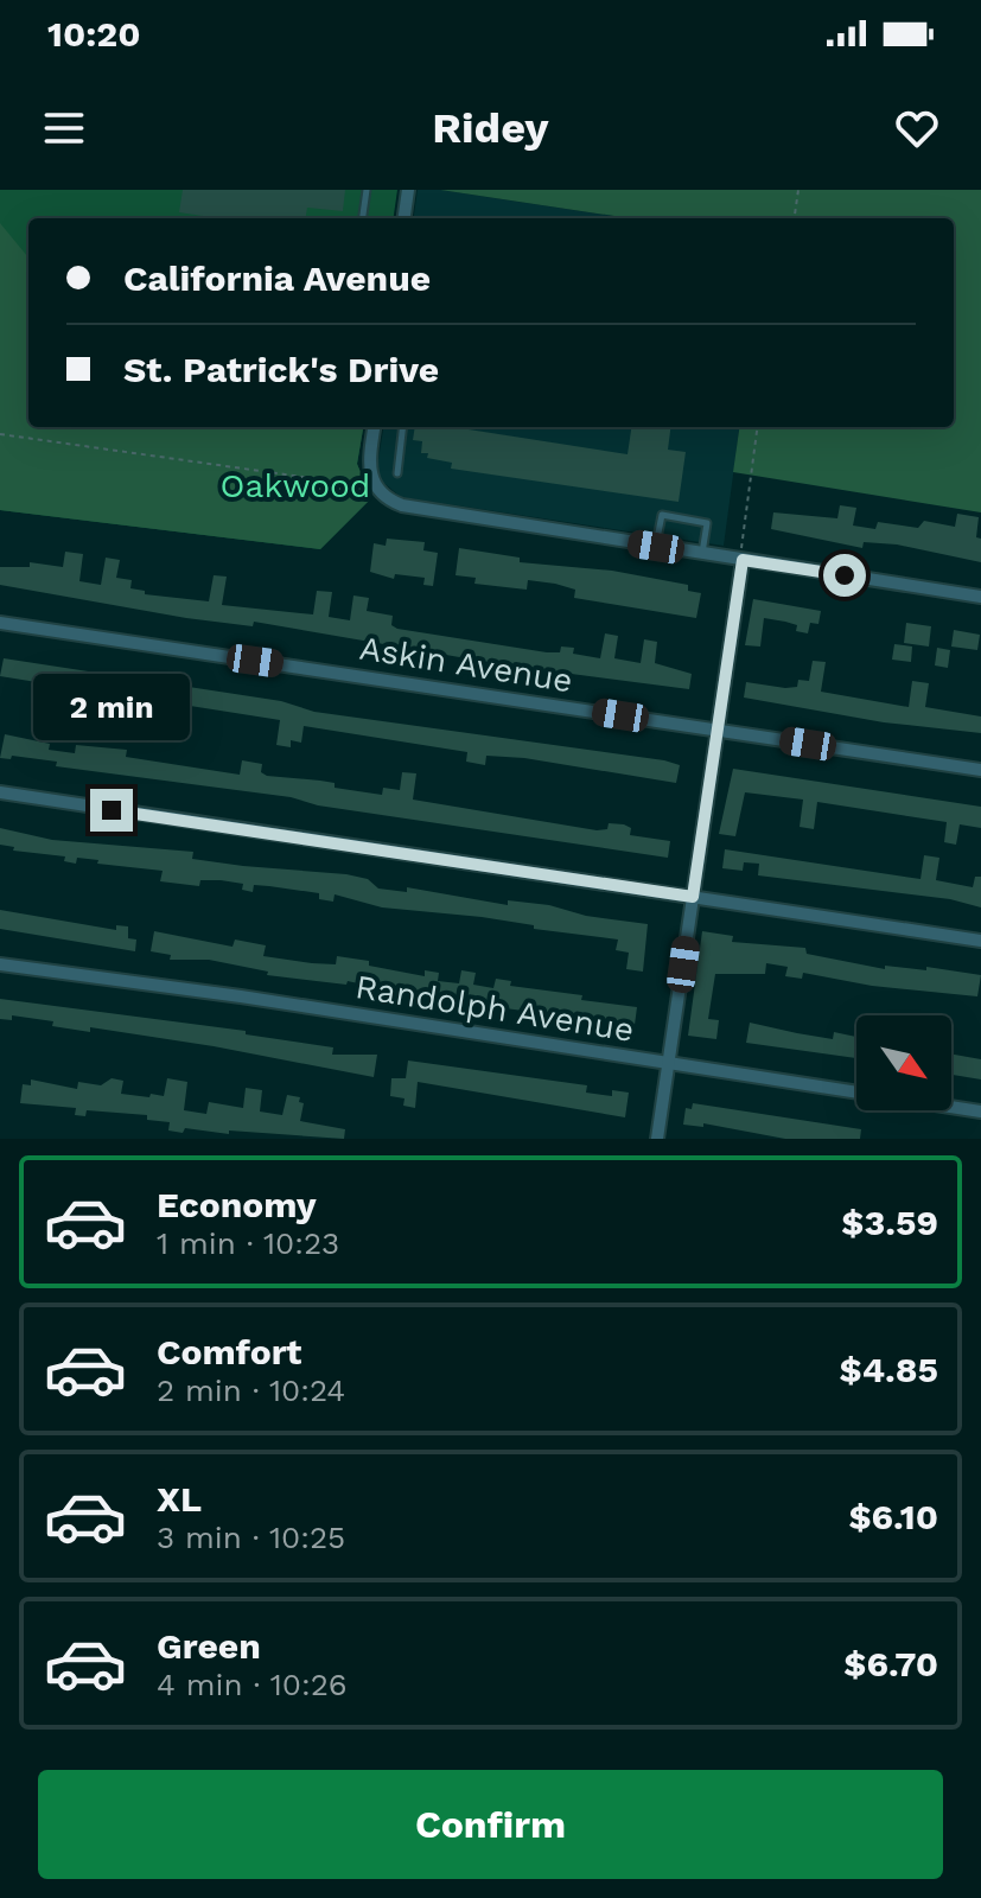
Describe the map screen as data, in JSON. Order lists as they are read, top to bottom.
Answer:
{
  "streets": {
    "street": ["Askin Avenue", "Randolph Avenue"]
  },
  "parks": ["Oakwood"],
  "north": "bottom right",
  "page": {
    "status": "10:20",
    "header": "Ridey",
    "banner": ["California Avenue", "St. Patrick's Drive"],
    "bubble": "2 min",
    "list": [
      {
        "name": "Economy",
        "note": "1 min · 10:23",
        "value": "$3.59"
      },
      {
        "name": "Comfort",
        "note": "2 min · 10:24",
        "value": "$4.85"
      },
      {
        "name": "XL",
        "note": "3 min · 10:25",
        "value": "$6.10"
      },
      {
        "name": "Green",
        "note": "4 min · 10:26",
        "value": "$6.70"
      }
    ],
    "buttons": "Confirm"
  }
}
